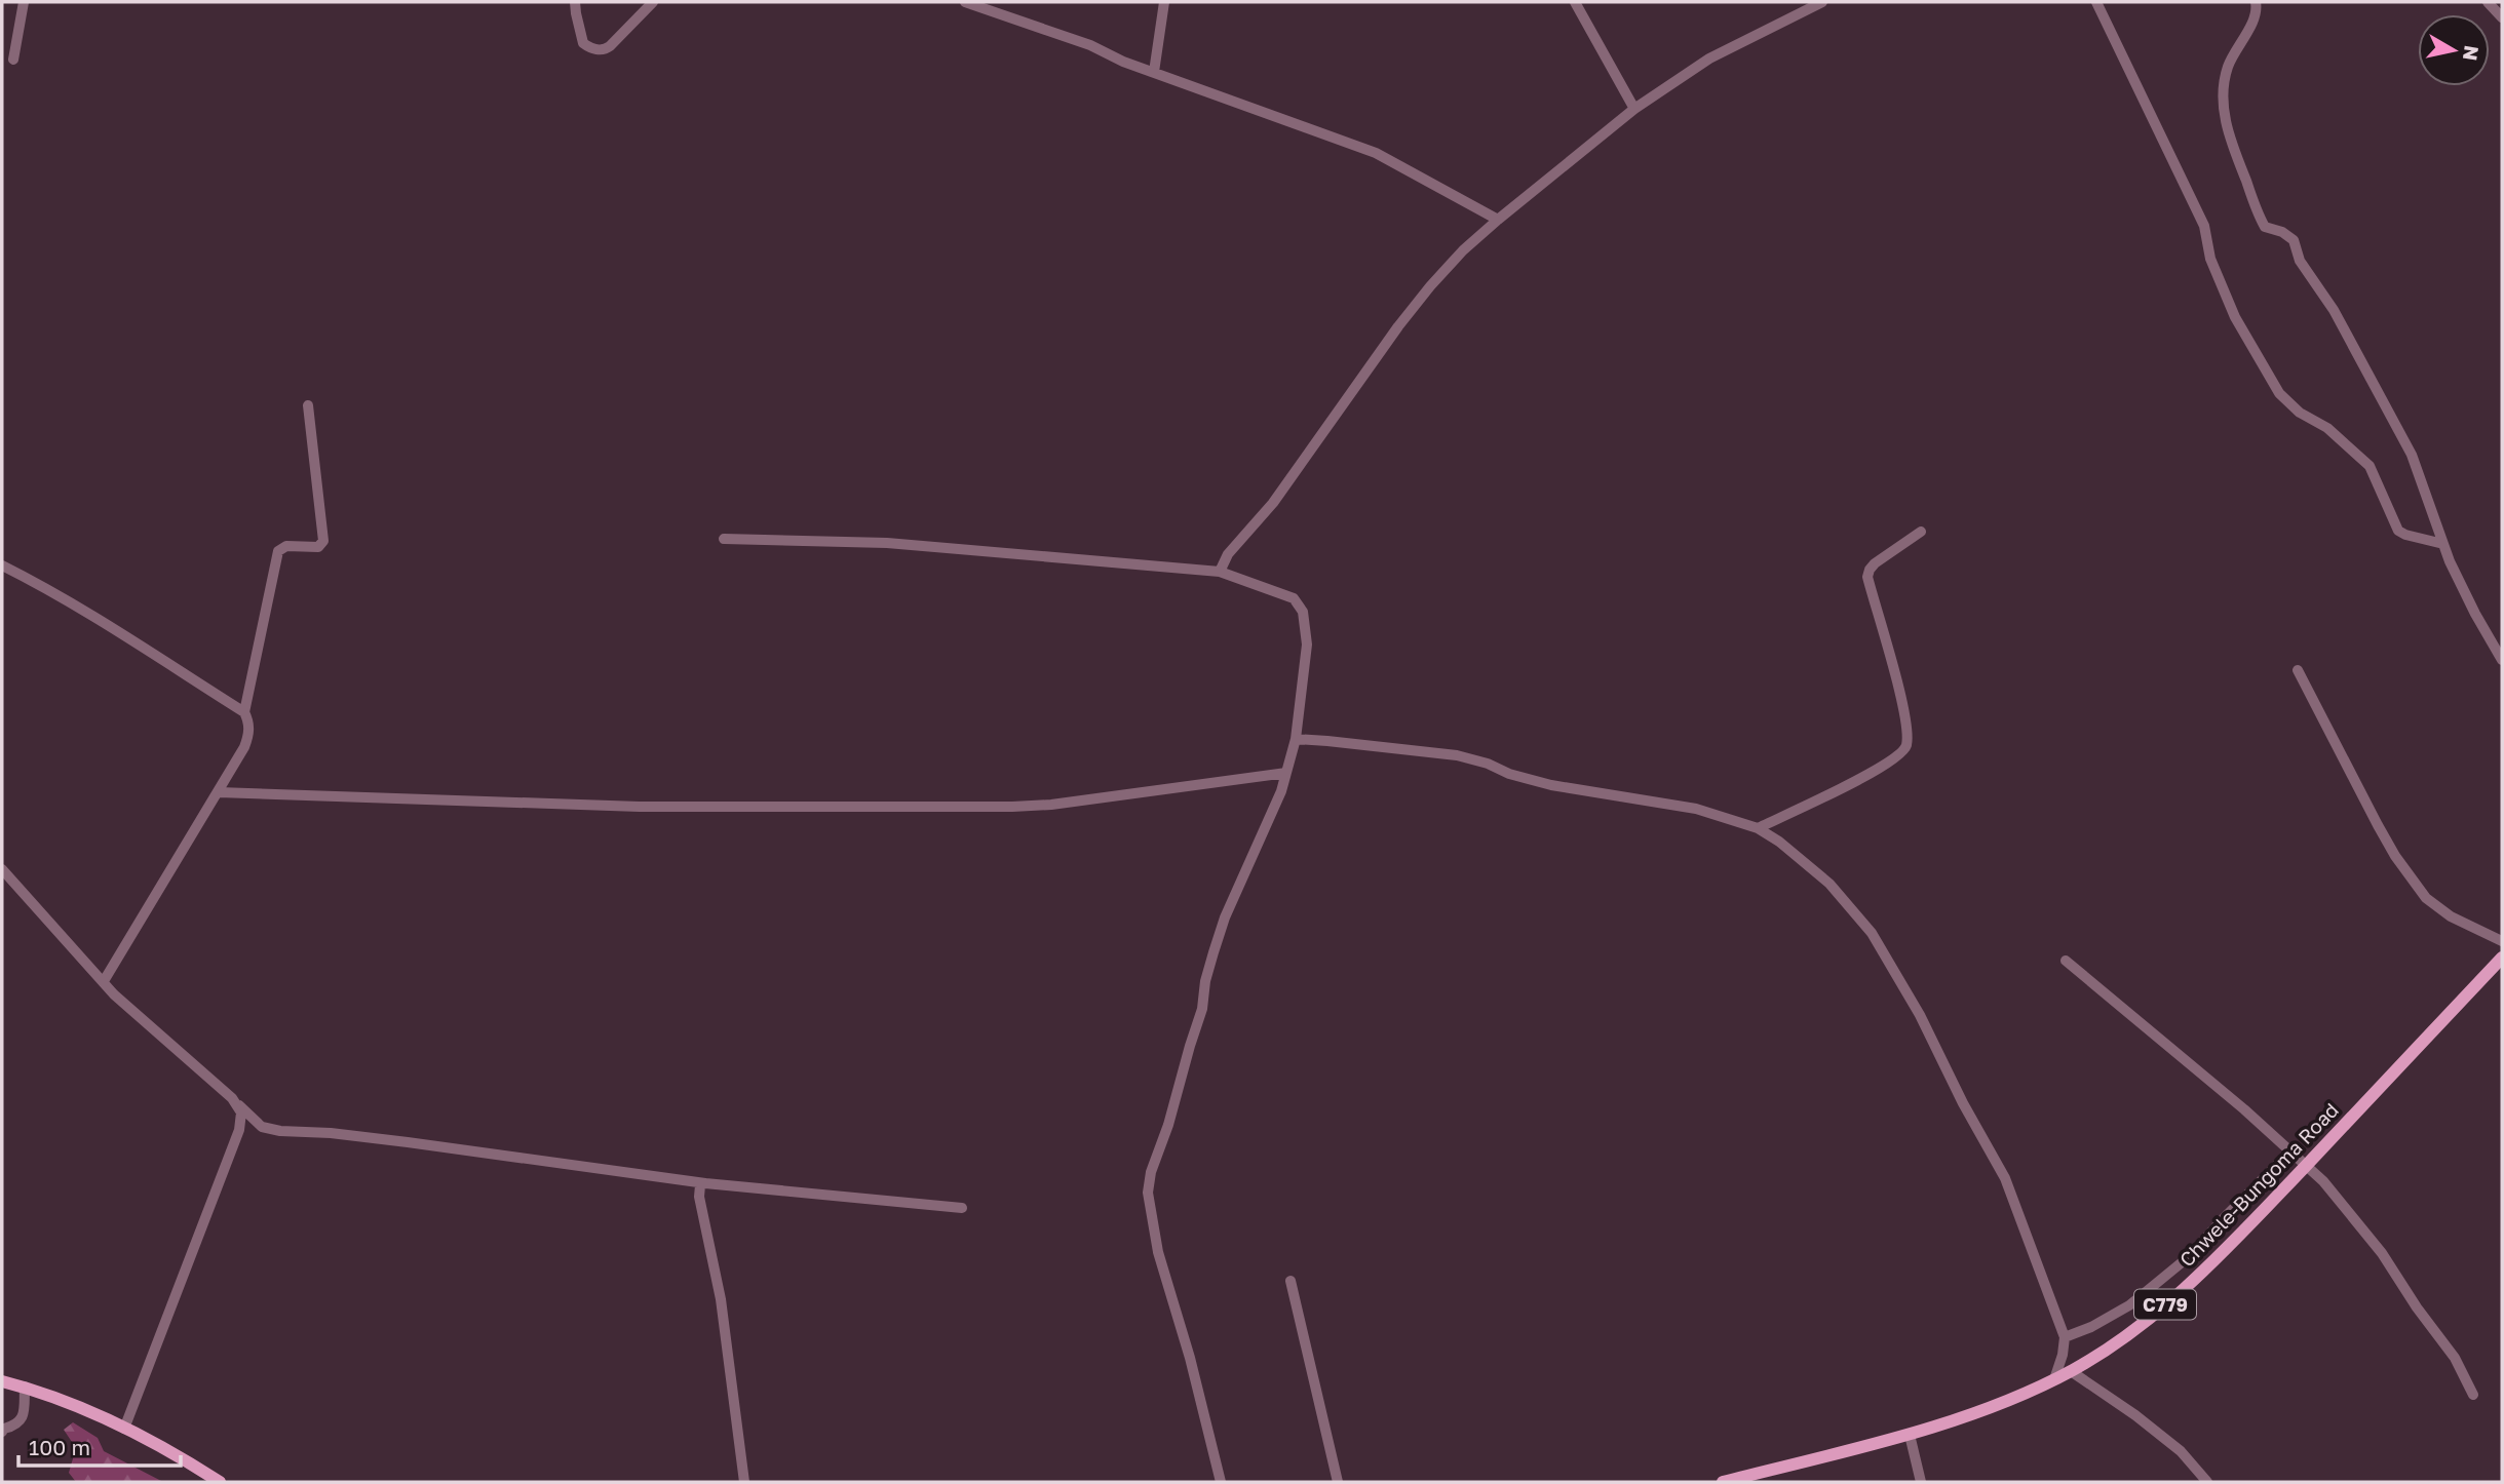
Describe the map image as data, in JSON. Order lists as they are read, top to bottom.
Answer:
{
  "streets": {
    "main road": ["Chwele-Bungoma Road", "C779"]
  },
  "scale_bar": "100 m",
  "north": "right"
}
